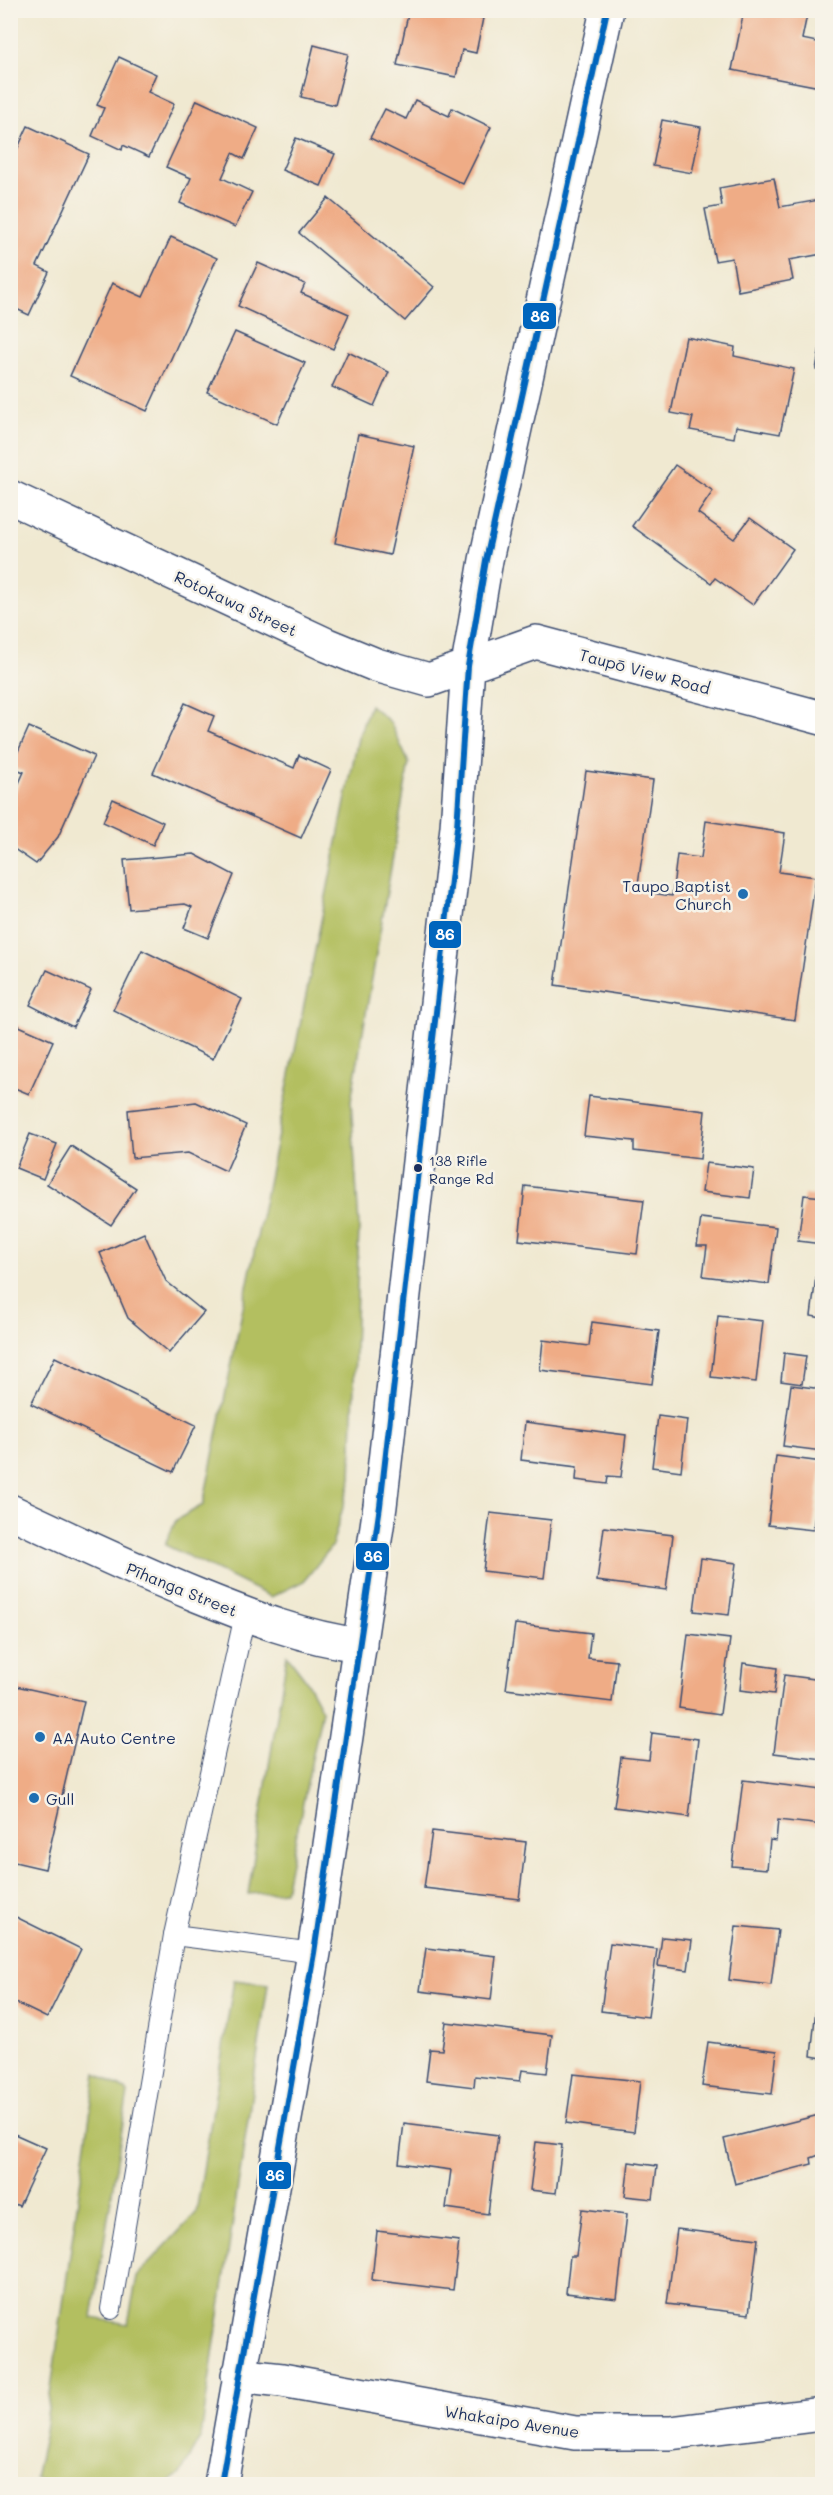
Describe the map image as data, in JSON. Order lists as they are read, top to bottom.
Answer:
{
  "streets": {
    "street": [
      "Rotokawa Street",
      "Taupō View Road",
      "Pīhanga Street",
      "Whakaipo Avenue"
    ]
  },
  "crossings": [
    ["Rotokawa Street", "Taupō View Road"]
  ],
  "places": [
    "Taupo Baptist Church",
    "138 Rifle Range Rd",
    "AA Auto Centre",
    "Gull"
  ],
  "lines": ["transit line 86"]
}
